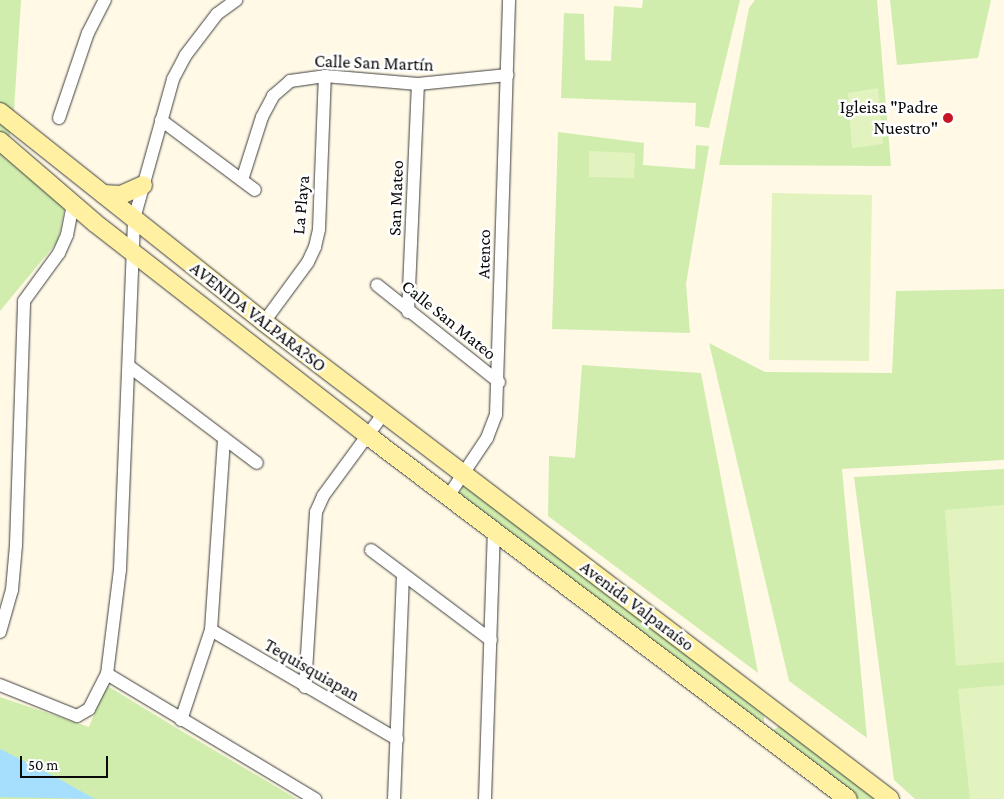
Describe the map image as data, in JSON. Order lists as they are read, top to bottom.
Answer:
{
  "streets": {
    "main road": ["AVENIDA VALPARA?SO", "Avenida Valparaíso"],
    "street": [
      "Calle San Martín",
      "San Mateo",
      "La Playa",
      "Atenco",
      "Calle San Mateo",
      "Tequisquiapan"
    ]
  },
  "crossings": [
    ["Calle San Martín", "San Mateo"],
    ["Calle San Martín", "La Playa"],
    ["Calle San Martín", "Atenco"],
    ["San Mateo", "Calle San Mateo"],
    ["La Playa", "AVENIDA VALPARA?SO"],
    ["Atenco", "Calle San Mateo"],
    ["Atenco", "Avenida Valparaíso"],
    ["AVENIDA VALPARA?SO", "Avenida Valparaíso"]
  ],
  "places": ["Igleisa \"Padre Nuestro\""],
  "scale_bar": "50 m"
}
